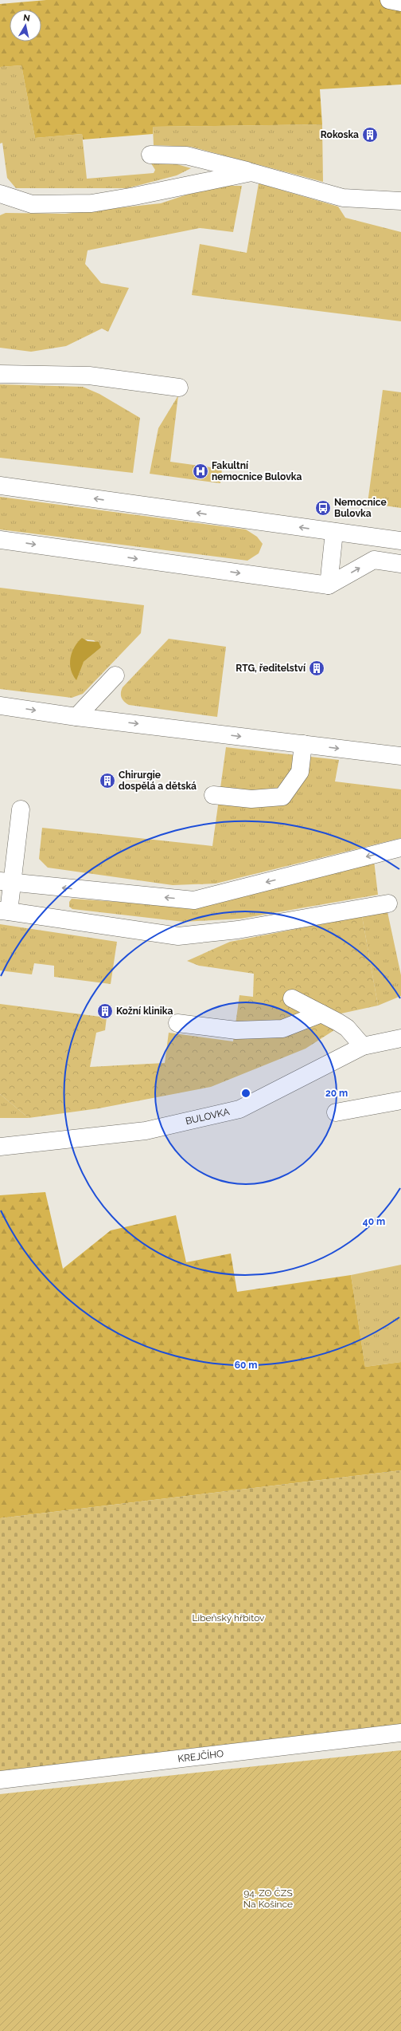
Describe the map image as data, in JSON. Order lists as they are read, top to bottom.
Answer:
{
  "streets": {
    "street": ["BULOVKA", "KREJČÍHO"]
  },
  "parks": ["Libeňský hřbitov", "94. ZO ČZS Na Košince"],
  "places": {
    "building": [
      "Rokoska",
      "RTG, ředitelství",
      "Chirurgie dospělá a dětská",
      "Kožní klinika"
    ],
    "hospital": ["Fakultní nemocnice Bulovka"],
    "bus stop": ["Nemocnice Bulovka"]
  },
  "north": "top",
  "rings": ["20 m", "40 m", "60 m"]
}
